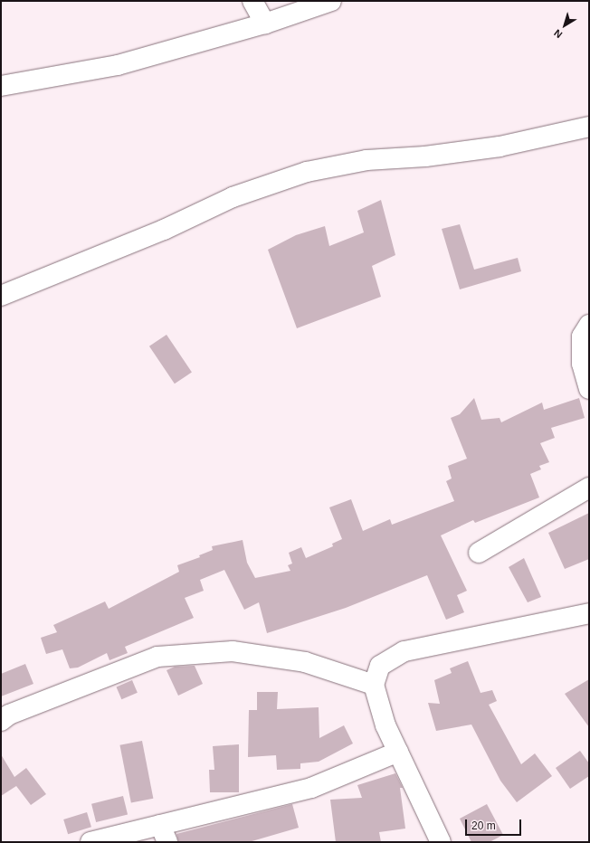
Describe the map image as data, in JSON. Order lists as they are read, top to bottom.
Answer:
{
  "scale_bar": "20 m",
  "north": "bottom left"
}
